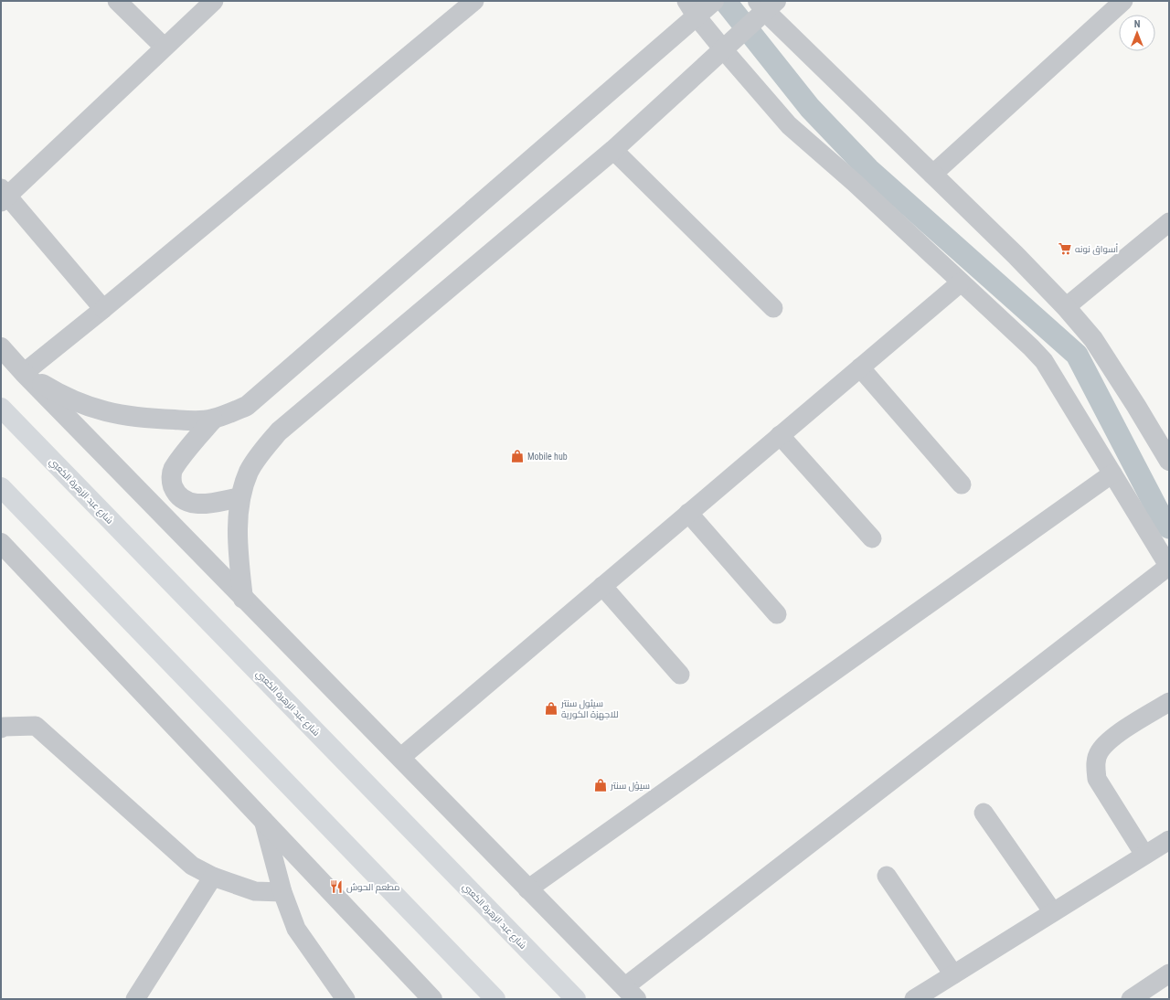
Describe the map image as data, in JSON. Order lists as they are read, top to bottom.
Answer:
{
  "streets": {
    "main road": ["شارع عبد الزهرة الكعبي"]
  },
  "places": {
    "supermarket": ["أسواق نونه"],
    "shop": ["Mobile hub", "سيئول سنتر للاجهزة الكورية", "سيؤل سنتر"],
    "restaurant": ["مطعم الحوش"]
  },
  "north": "top"
}
